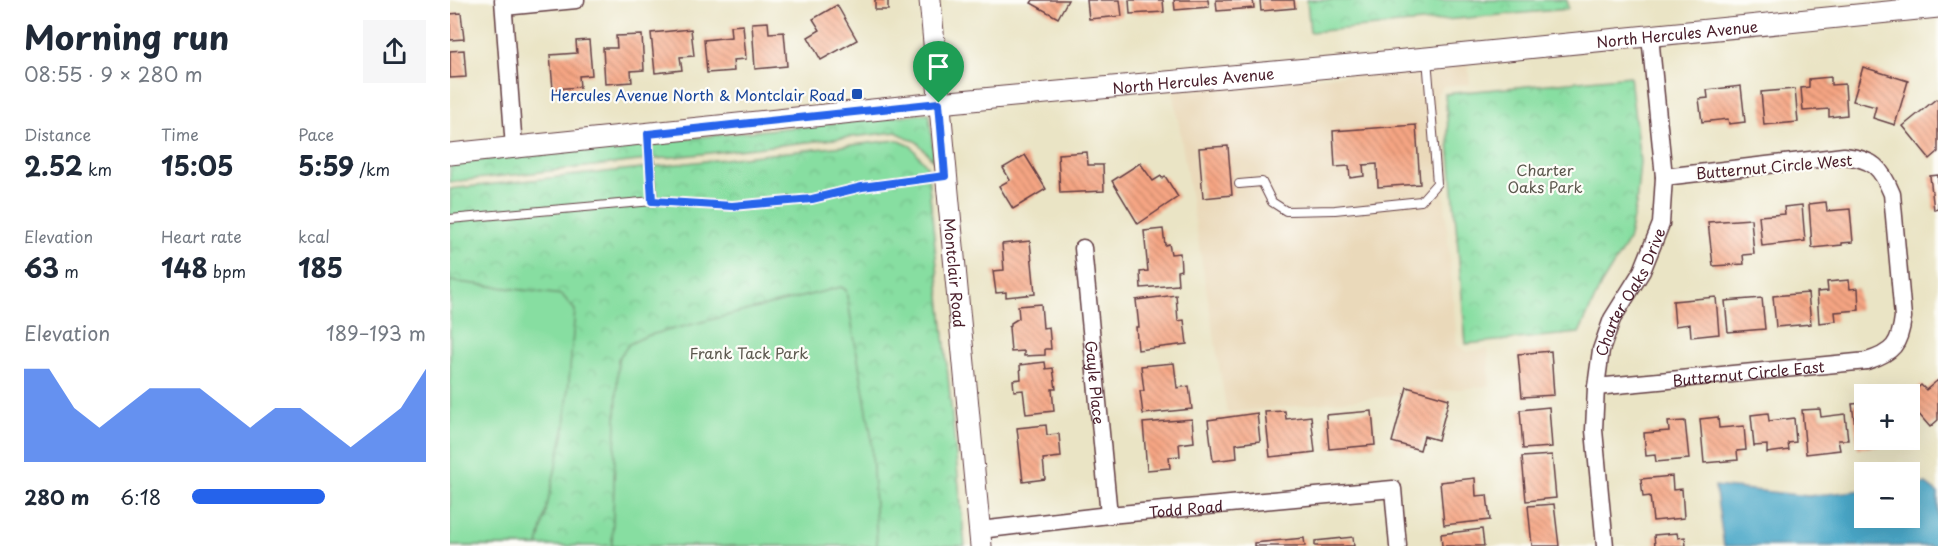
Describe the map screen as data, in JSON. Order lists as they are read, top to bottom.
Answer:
{
  "streets": {
    "street": [
      "North Hercules Avenue",
      "Butternut Circle West",
      "Montclair Road",
      "Charter Oaks Drive",
      "Butternut Circle East",
      "Gayle Place",
      "Todd Road"
    ]
  },
  "crossings": [
    ["North Hercules Avenue", "Montclair Road"],
    ["North Hercules Avenue", "Charter Oaks Drive"],
    ["Butternut Circle West", "Charter Oaks Drive"],
    ["Butternut Circle West", "Butternut Circle East"],
    ["Montclair Road", "Todd Road"],
    ["Charter Oaks Drive", "Butternut Circle East"],
    ["Gayle Place", "Todd Road"]
  ],
  "parks": ["Charter Oaks Park", "Frank Tack Park"],
  "places": {
    "transit": ["Hercules Avenue North & Montclair Road"]
  },
  "page": {
    "heading": ["Morning run", "08:55 · 9 × 280 m"],
    "stats": [
      ["Distance", "2.52 km"],
      ["Time", "15:05"],
      ["Pace", "5:59 /km"],
      ["Elevation", "63 m"],
      ["Heart rate", "148 bpm"],
      ["kcal", "185"]
    ],
    "chart": ["Elevation", "189–193 m"],
    "map_buttons": ["+", "−"],
    "list": [
      {
        "name": "280 m",
        "note": "6:18"
      }
    ]
  }
}
